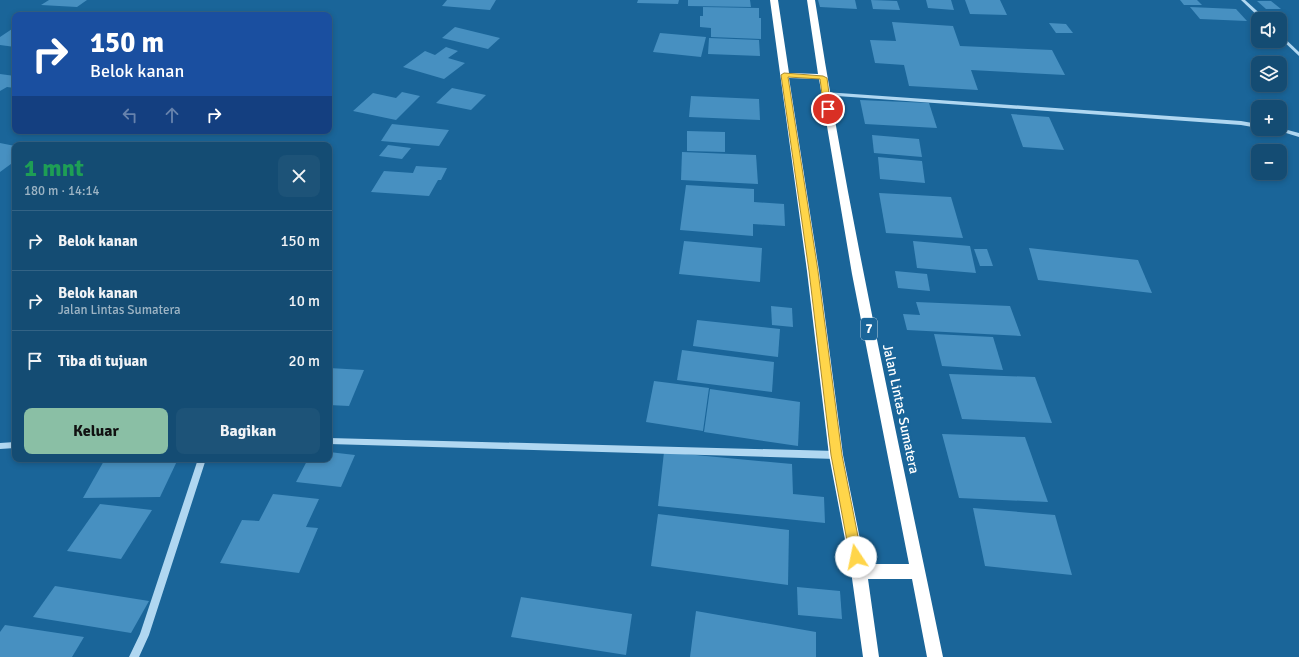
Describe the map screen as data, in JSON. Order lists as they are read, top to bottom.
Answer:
{
  "streets": {
    "highway": ["7", "Jalan Lintas Sumatera"]
  },
  "page": {
    "map_buttons": ["+", "−"],
    "turn": ["150 m", "Belok kanan"],
    "heading": ["1 mnt", "180 m · 14:14"],
    "list": [
      {
        "name": "Belok kanan",
        "value": "150 m"
      },
      {
        "name": "Belok kanan",
        "note": "Jalan Lintas Sumatera",
        "value": "10 m"
      },
      {
        "name": "Tiba di tujuan",
        "value": "20 m"
      }
    ],
    "buttons": ["Keluar", "Bagikan"]
  }
}
